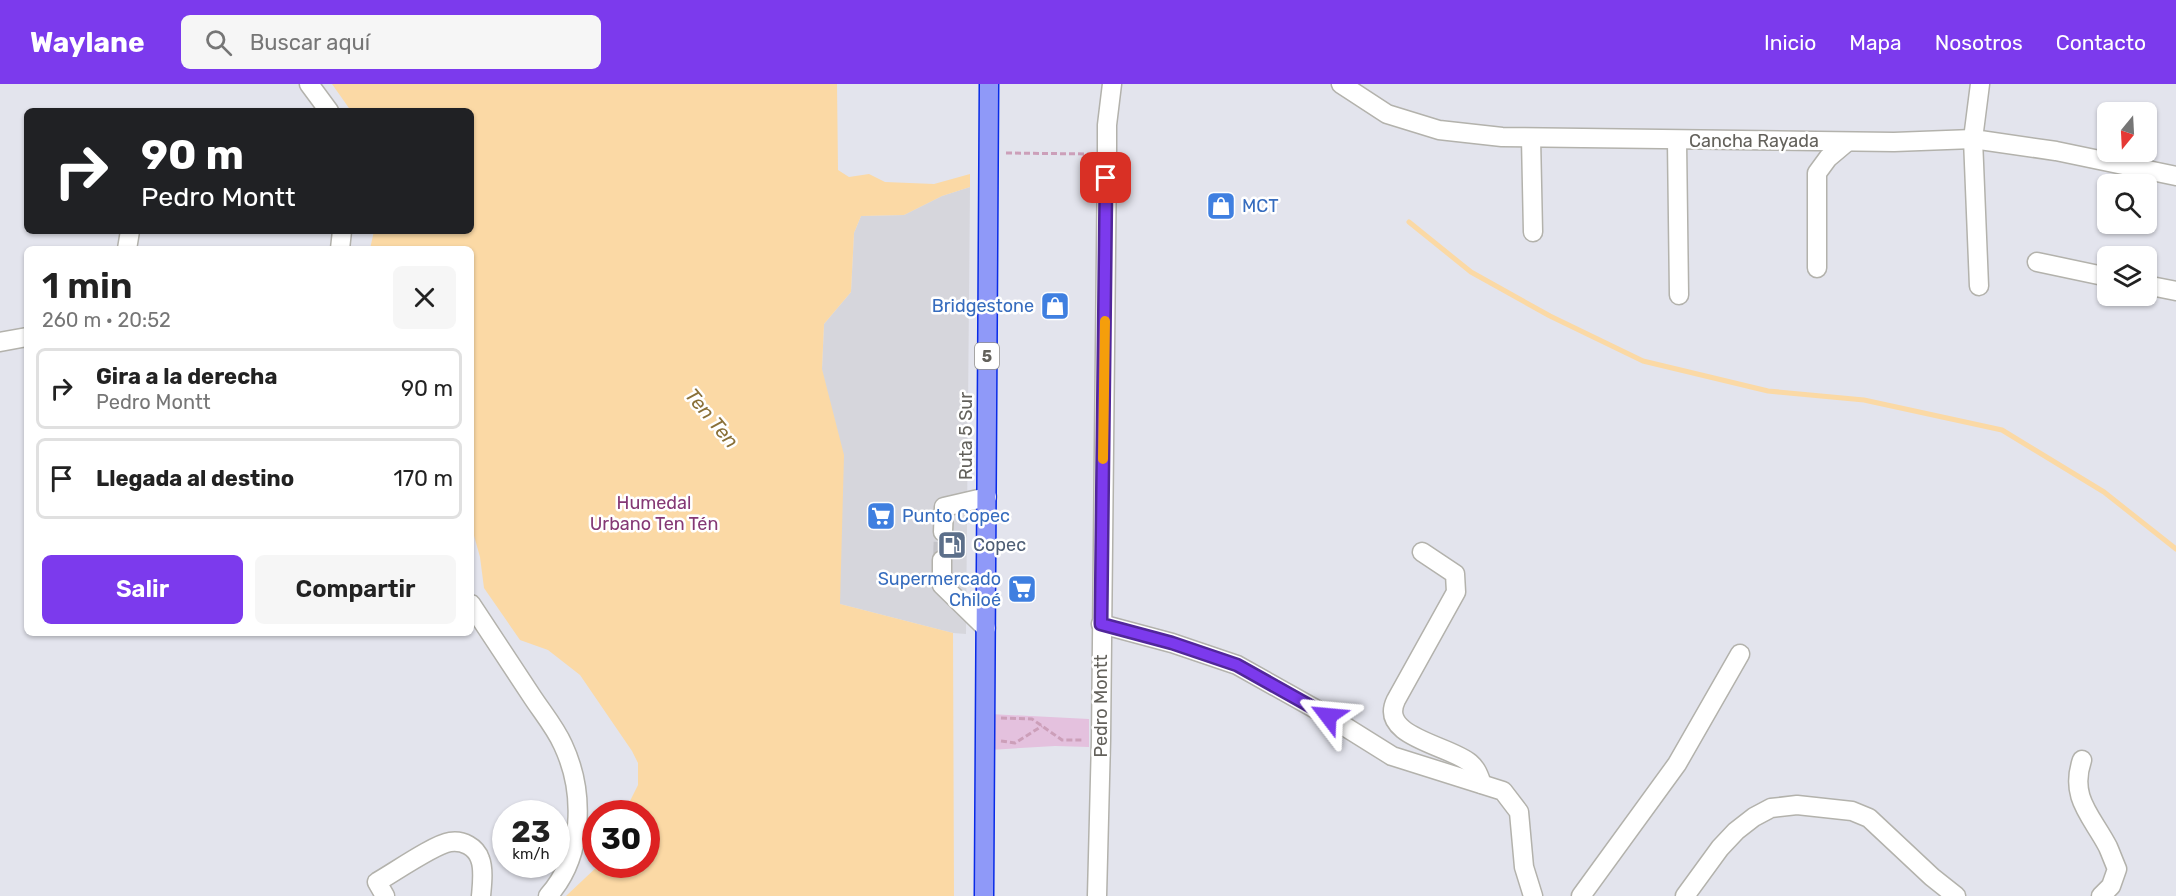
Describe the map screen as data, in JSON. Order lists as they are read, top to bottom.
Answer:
{
  "streets": {
    "highway": ["5", "Ruta 5 Sur"],
    "street": ["Cancha Rayada", "Pedro Montt"]
  },
  "water": ["Ten Ten"],
  "parks": ["Humedal Urbano Ten Tén"],
  "places": {
    "shop": ["MCT", "Bridgestone"],
    "supermarket": ["Punto Copec", "Supermercado Chiloé"],
    "fuel station": ["Copec"]
  },
  "north": "bottom",
  "page": {
    "header": "Waylane",
    "search": "Buscar aquí",
    "nav": [
      "Inicio",
      "Mapa",
      "Nosotros",
      "Contacto"
    ],
    "turn": ["90 m", "Pedro Montt"],
    "heading": ["1 min", "260 m · 20:52"],
    "list": [
      {
        "name": "Gira a la derecha",
        "note": "Pedro Montt",
        "value": "90 m"
      },
      {
        "name": "Llegada al destino",
        "value": "170 m"
      }
    ],
    "buttons": ["Salir", "Compartir"],
    "speed": "23 km/h",
    "limit": "30"
  }
}
